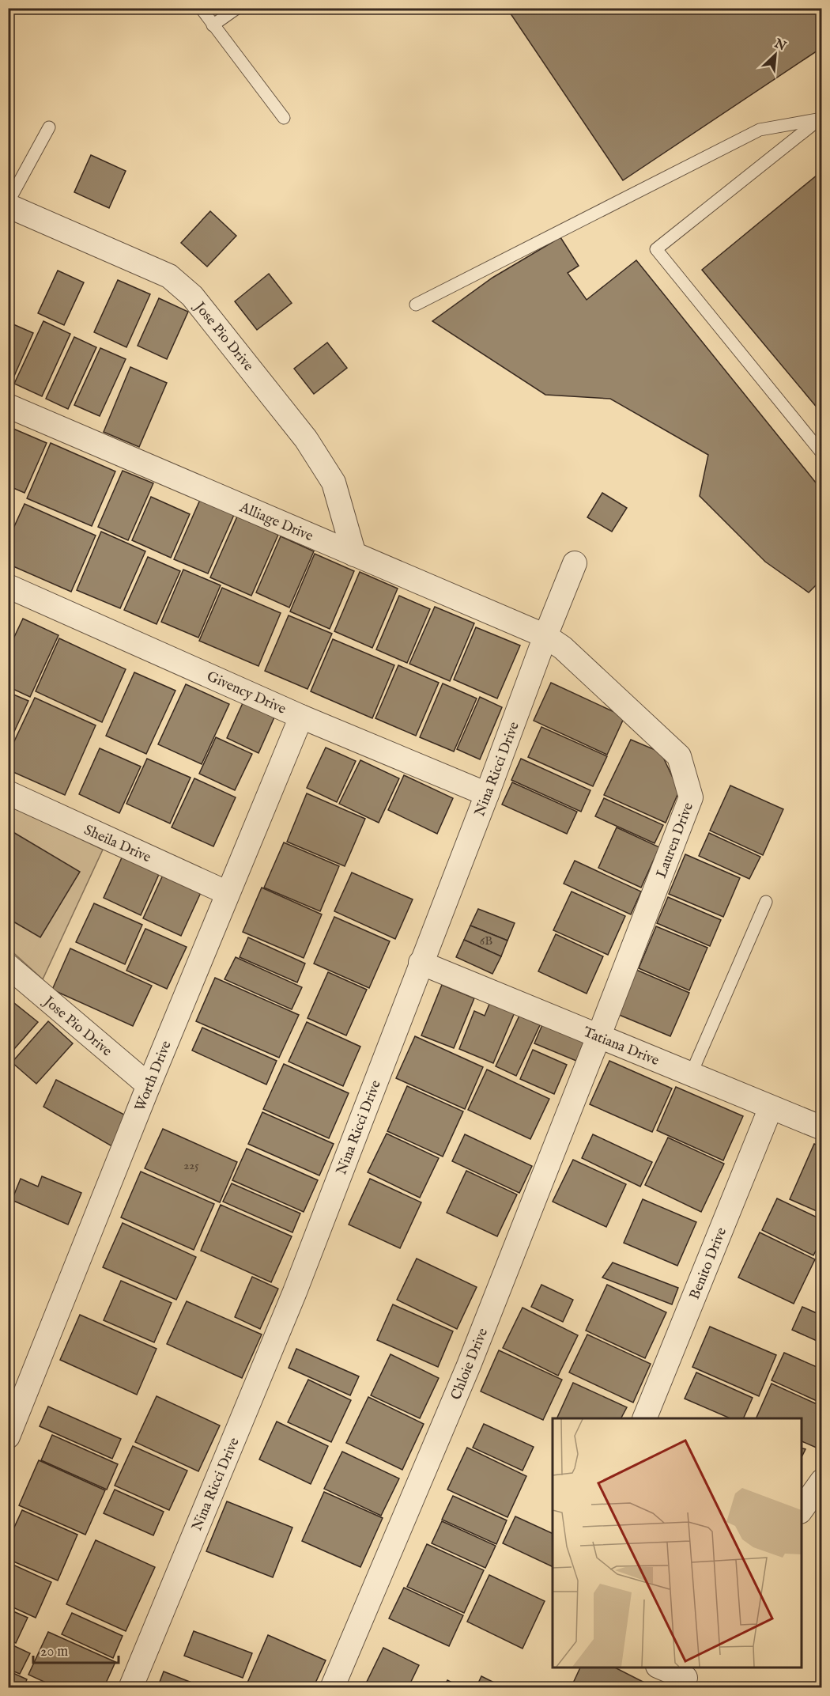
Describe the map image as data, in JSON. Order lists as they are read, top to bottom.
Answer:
{
  "streets": {
    "street": [
      "Jose Pio Drive",
      "Alliage Drive",
      "Givency Drive",
      "Nina Ricci Drive",
      "Lauren Drive",
      "Sheila Drive",
      "Tatiana Drive",
      "Worth Drive",
      "Benito Drive",
      "Chloie Drive"
    ]
  },
  "crossings": [
    ["Jose Pio Drive", "Alliage Drive"],
    ["Jose Pio Drive", "Worth Drive"],
    ["Alliage Drive", "Nina Ricci Drive"],
    ["Alliage Drive", "Lauren Drive"],
    ["Givency Drive", "Nina Ricci Drive"],
    ["Givency Drive", "Worth Drive"],
    ["Nina Ricci Drive", "Lauren Drive"],
    ["Nina Ricci Drive", "Tatiana Drive"],
    ["Lauren Drive", "Tatiana Drive"],
    ["Lauren Drive", "Chloie Drive"],
    ["Sheila Drive", "Worth Drive"],
    ["Tatiana Drive", "Benito Drive"],
    ["Tatiana Drive", "Chloie Drive"]
  ],
  "house_numbers": ["6B", "225"],
  "scale_bar": "20 m",
  "north": "top right"
}
